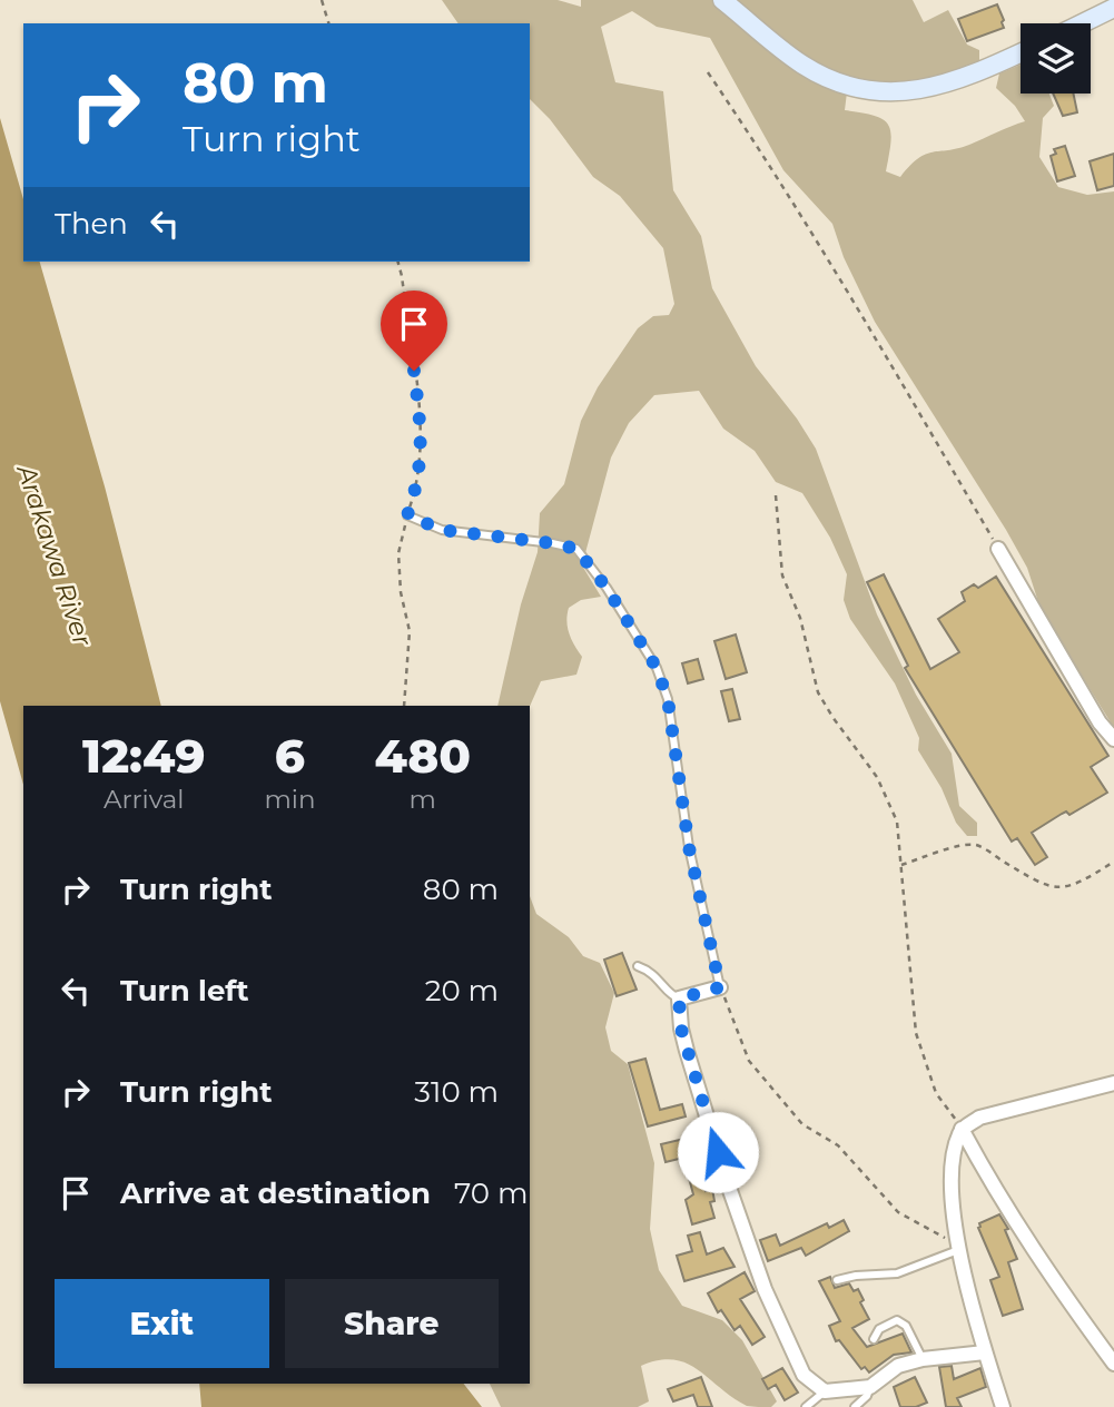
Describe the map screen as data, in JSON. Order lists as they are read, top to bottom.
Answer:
{
  "water": ["Arakawa River"],
  "page": {
    "turn": ["80 m", "Turn right"],
    "then": "Then",
    "eta": [
      "12:49",
      "Arrival",
      "6",
      "min",
      "480",
      "m"
    ],
    "list": [
      {
        "name": "Turn right",
        "value": "80 m"
      },
      {
        "name": "Turn left",
        "value": "20 m"
      },
      {
        "name": "Turn right",
        "value": "310 m"
      },
      {
        "name": "Arrive at destination",
        "value": "70 m"
      }
    ],
    "buttons": ["Exit", "Share"]
  }
}
